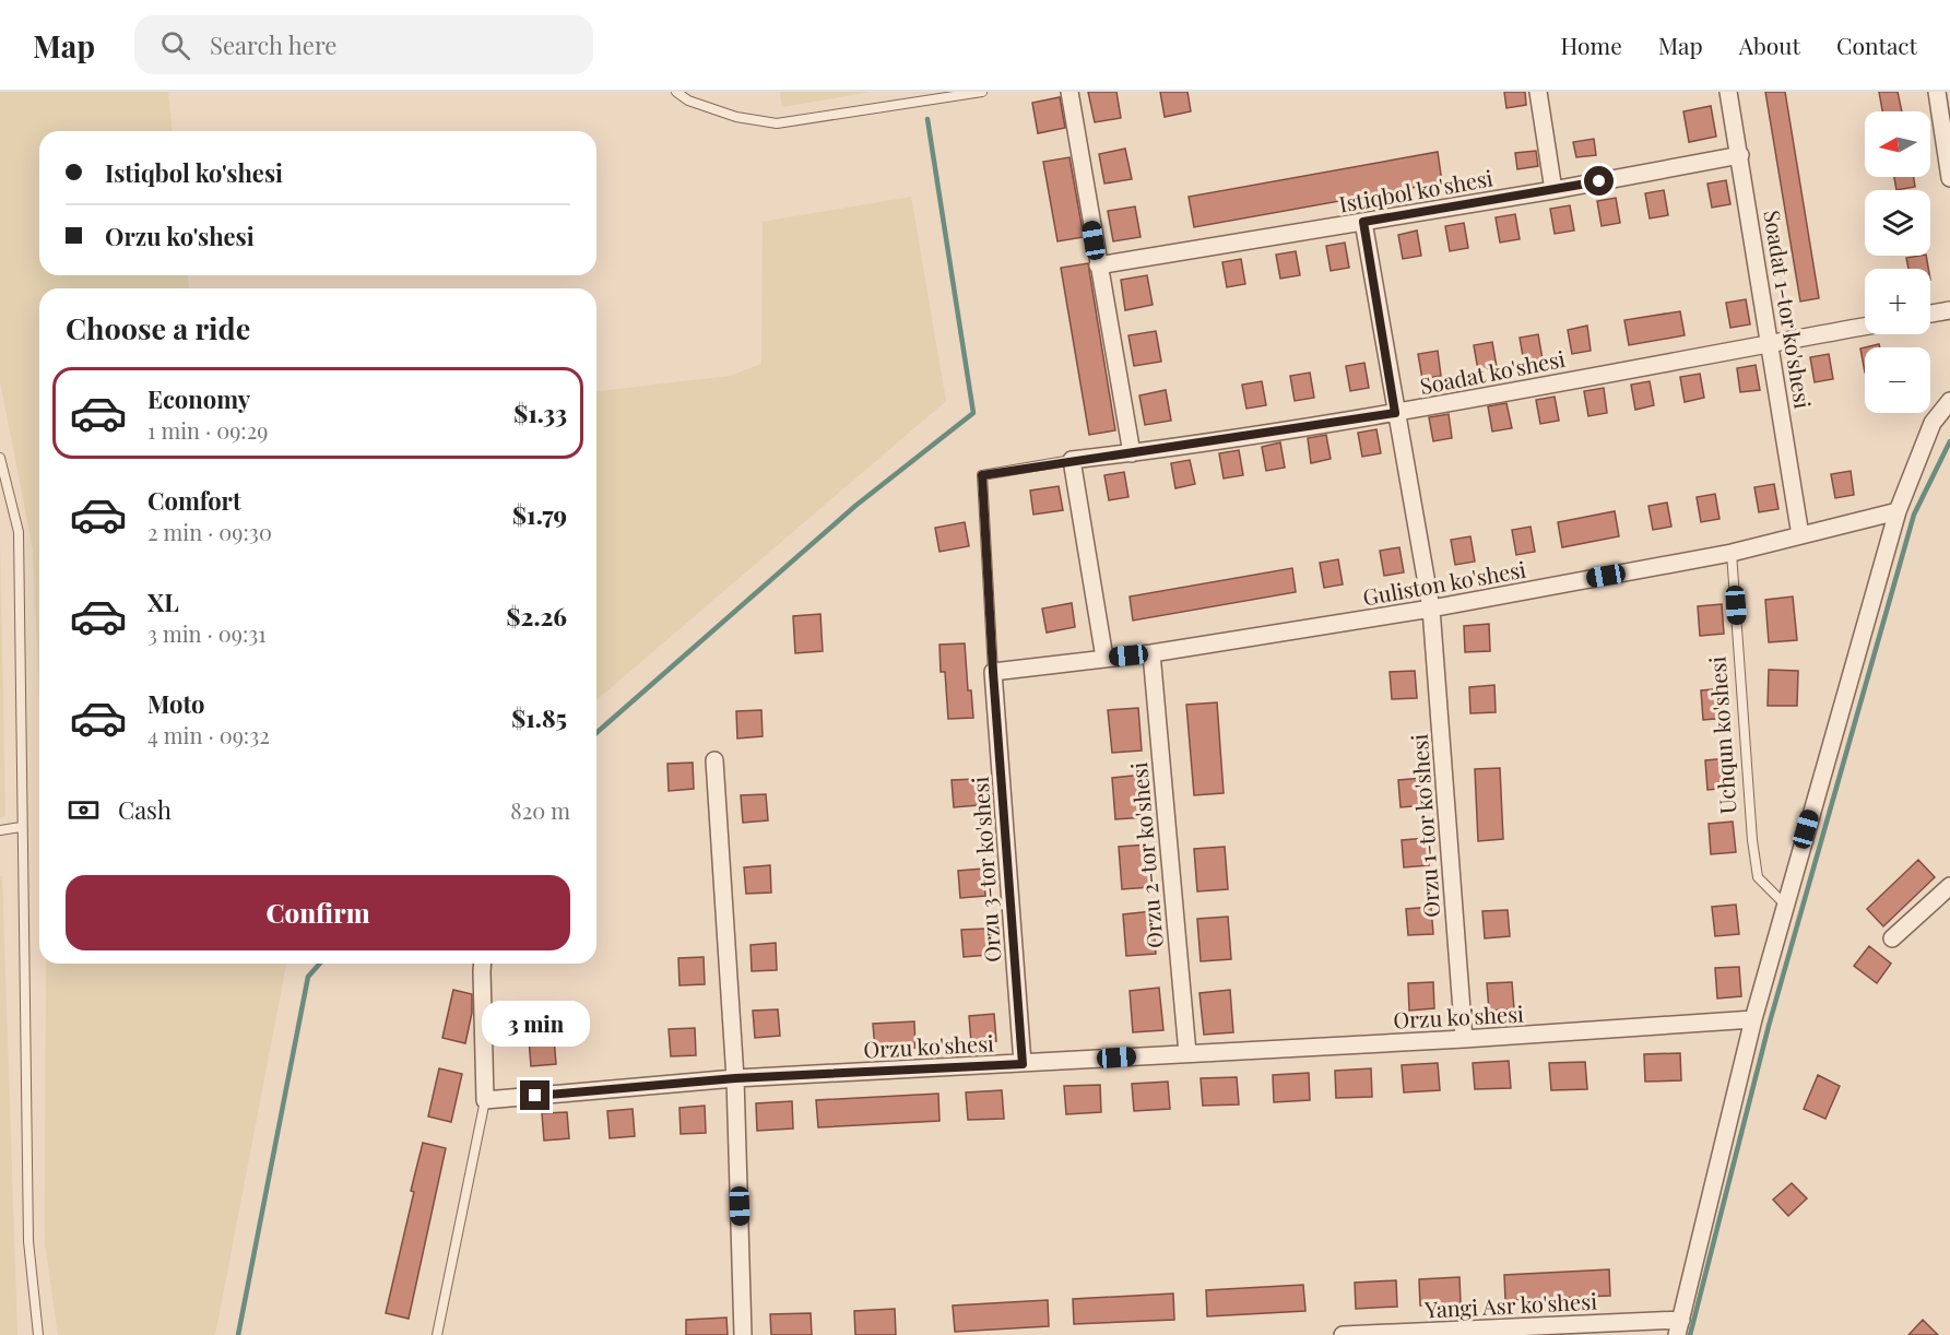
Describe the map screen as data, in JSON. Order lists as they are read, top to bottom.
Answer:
{
  "streets": {
    "street": [
      "Istiqbol ko'shesi",
      "Soadat 1-tor ko'shesi",
      "Soadat ko'shesi",
      "Guliston ko'shesi",
      "Orzu 1-tor ko'shesi",
      "Orzu 2-tor ko'shesi",
      "Orzu 3-tor ko'shesi",
      "Orzu ko'shesi",
      "Yangi Asr ko'shesi"
    ],
    "lane": ["Uchqun ko'shesi"]
  },
  "crossings": [
    ["Istiqbol ko'shesi", "Soadat 1-tor ko'shesi"],
    ["Istiqbol ko'shesi", "Orzu 1-tor ko'shesi"],
    ["Soadat 1-tor ko'shesi", "Soadat ko'shesi"],
    ["Soadat 1-tor ko'shesi", "Guliston ko'shesi"],
    ["Soadat ko'shesi", "Orzu 1-tor ko'shesi"],
    ["Guliston ko'shesi", "Uchqun ko'shesi"],
    ["Guliston ko'shesi", "Orzu 1-tor ko'shesi"],
    ["Guliston ko'shesi", "Orzu 2-tor ko'shesi"],
    ["Guliston ko'shesi", "Orzu 3-tor ko'shesi"],
    ["Orzu 1-tor ko'shesi", "Orzu ko'shesi"],
    ["Orzu 2-tor ko'shesi", "Orzu ko'shesi"],
    ["Orzu 3-tor ko'shesi", "Orzu ko'shesi"]
  ],
  "north": "left",
  "page": {
    "header": "Map",
    "search": "Search here",
    "nav": [
      "Home",
      "Map",
      "About",
      "Contact"
    ],
    "map_buttons": ["+", "−"],
    "banner": ["Istiqbol ko'shesi", "Orzu ko'shesi"],
    "heading": "Choose a ride",
    "list": [
      {
        "name": "Economy",
        "note": "1 min · 09:29",
        "value": "$1.33"
      },
      {
        "name": "Comfort",
        "note": "2 min · 09:30",
        "value": "$1.79"
      },
      {
        "name": "XL",
        "note": "3 min · 09:31",
        "value": "$2.26"
      },
      {
        "name": "Moto",
        "note": "4 min · 09:32",
        "value": "$1.85"
      }
    ],
    "pay": ["Cash", "820 m"],
    "buttons": "Confirm",
    "bubble": "3 min"
  }
}
